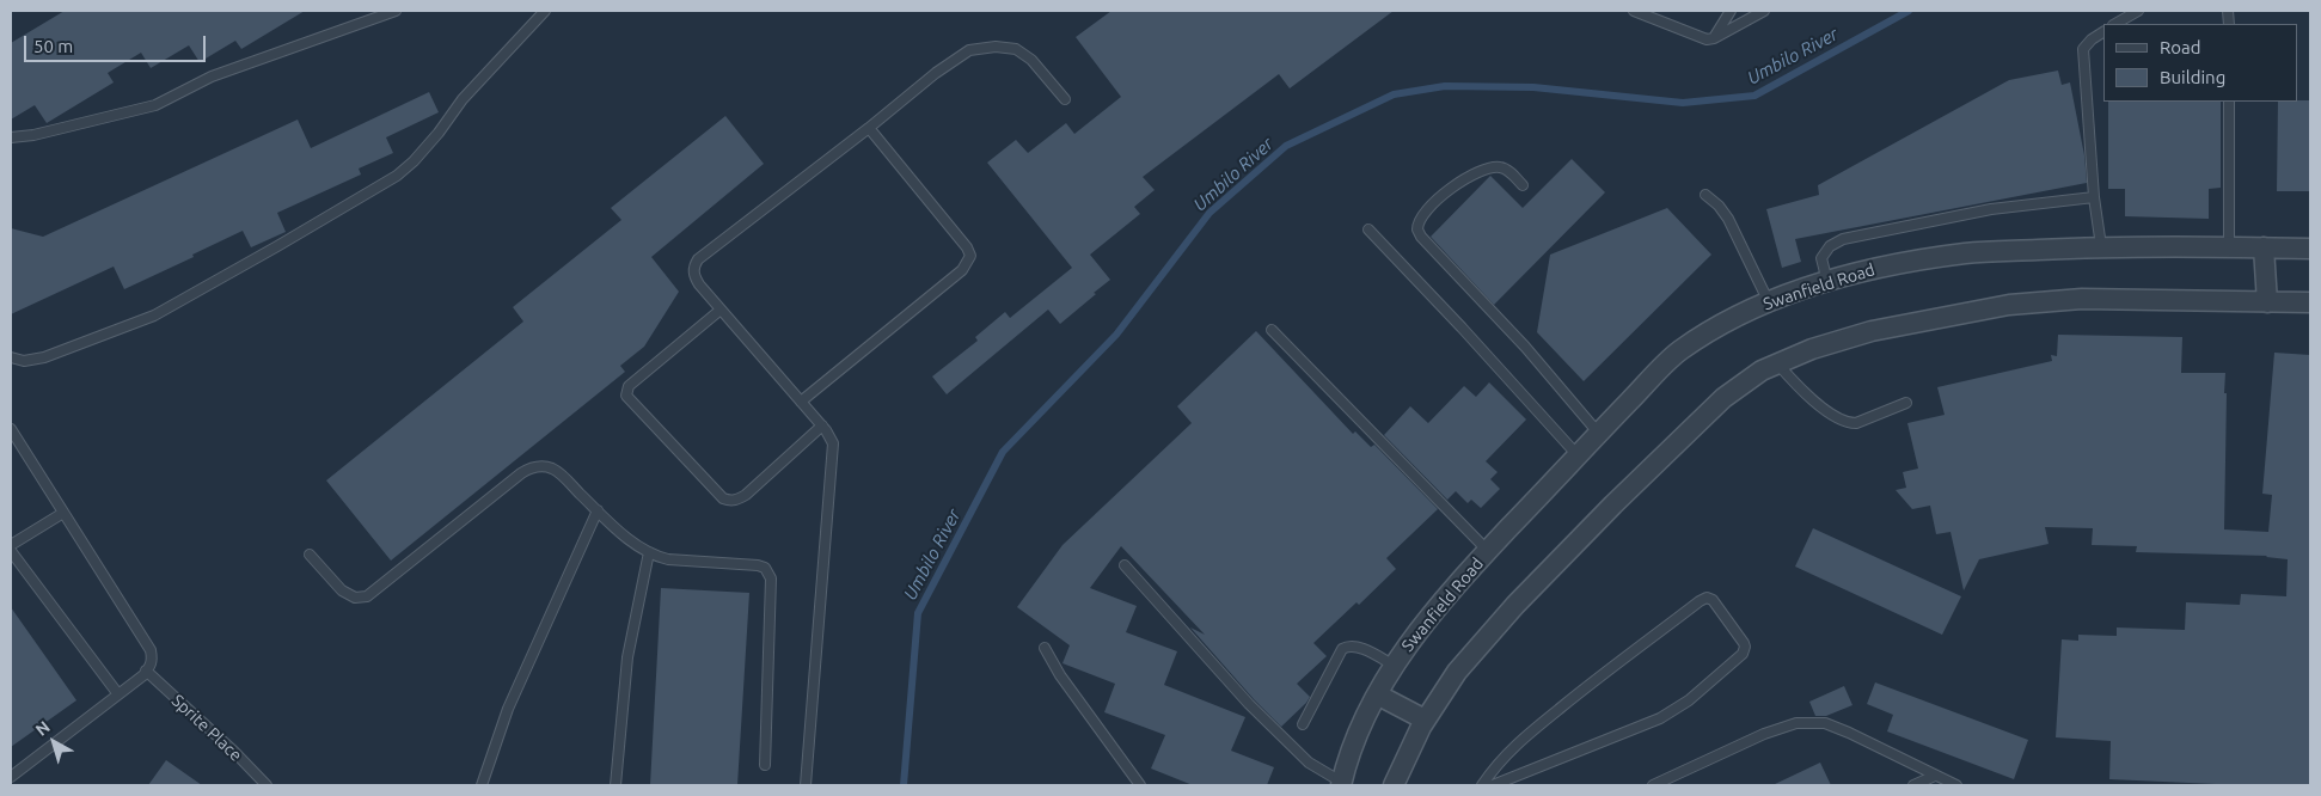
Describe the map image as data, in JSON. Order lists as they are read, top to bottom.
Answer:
{
  "streets": {
    "street": ["Swanfield Road"],
    "lane": ["Sprite Place"]
  },
  "water": ["Umbilo River"],
  "legend": ["Road", "Building"],
  "scale_bar": "50 m",
  "north": "top left"
}
